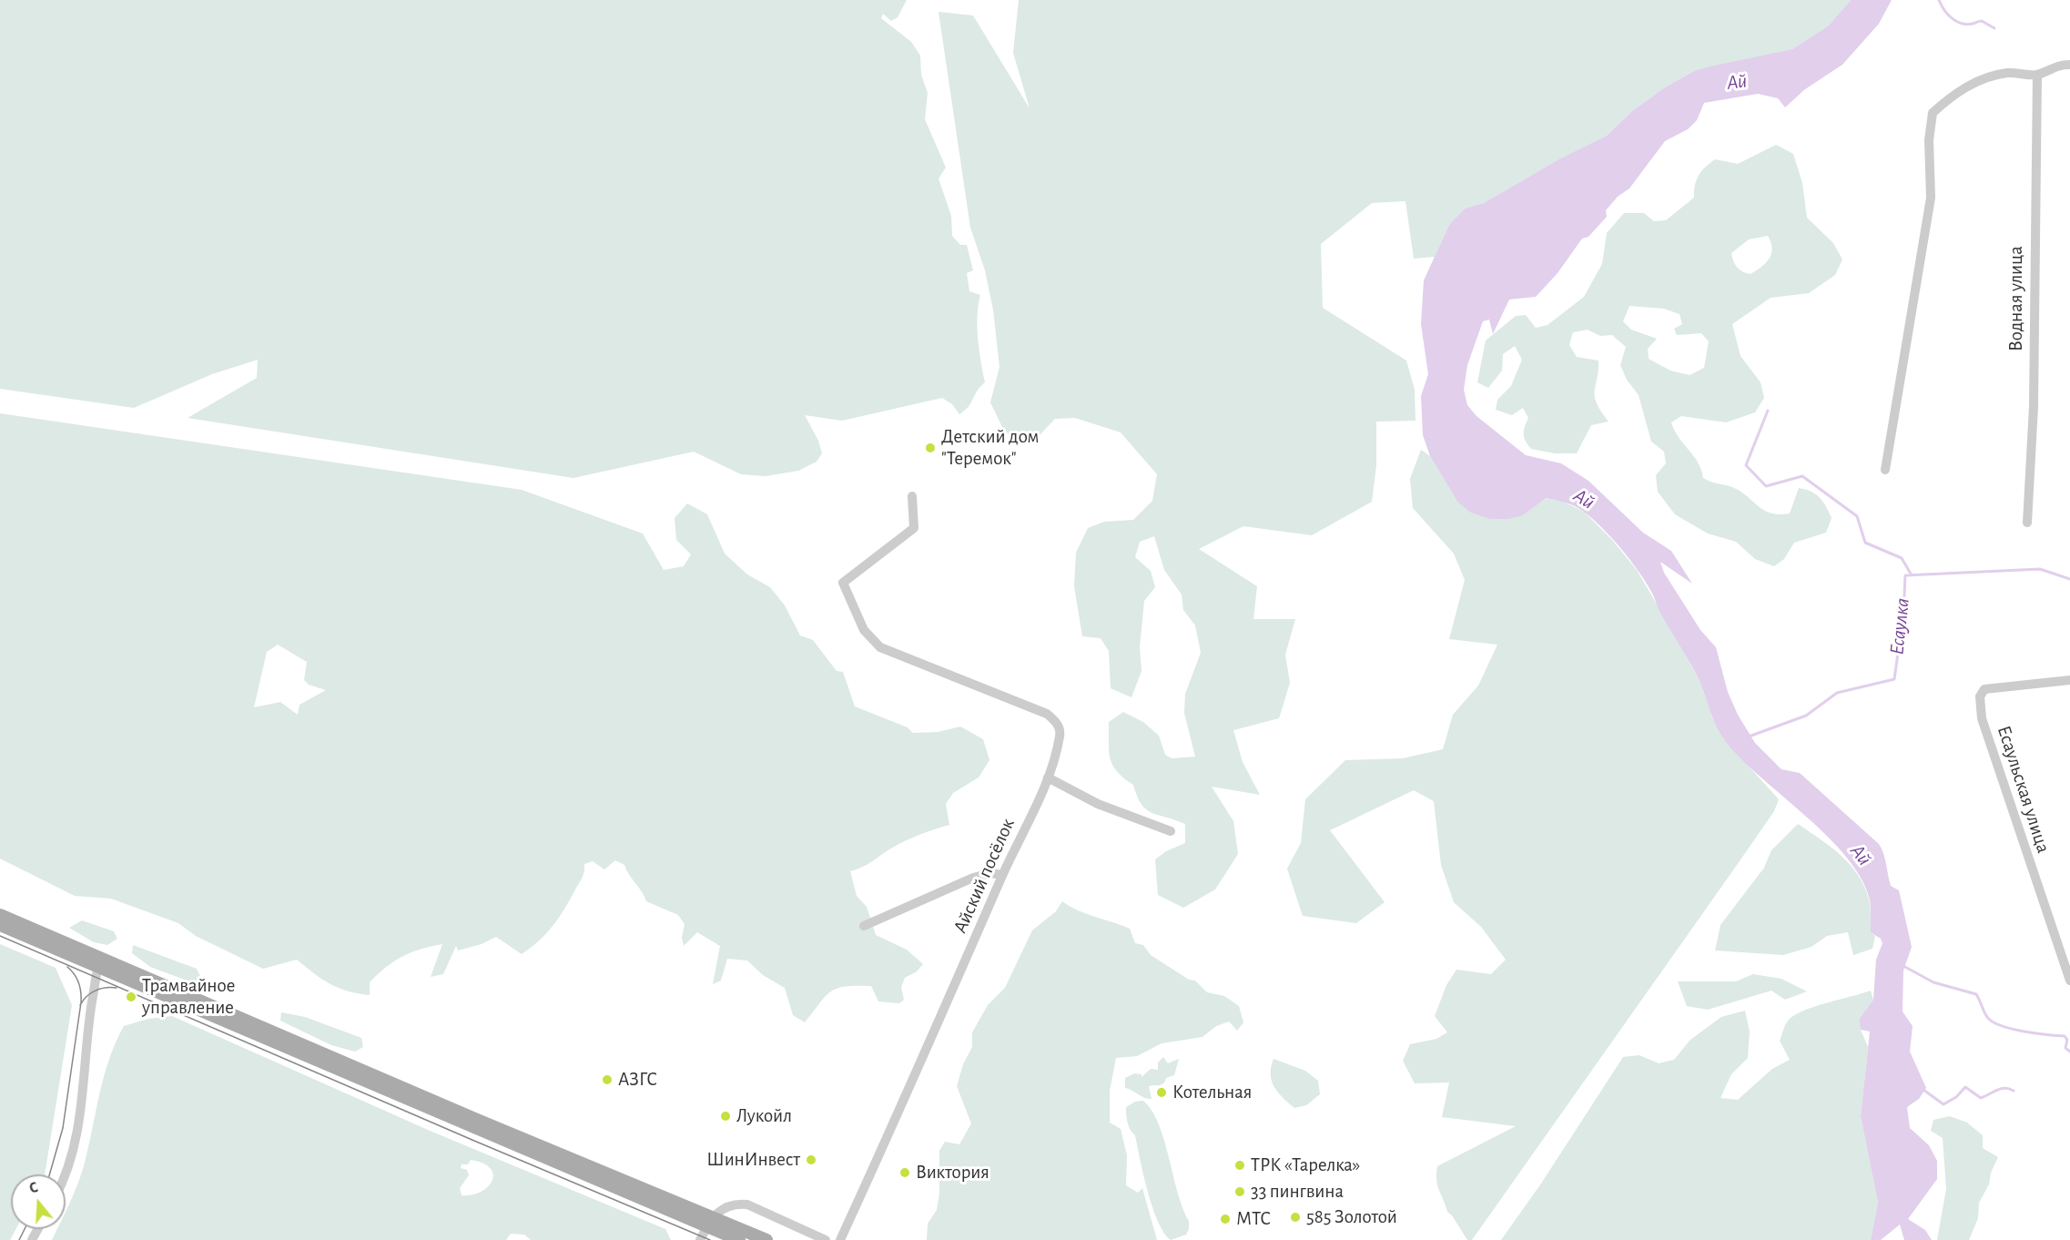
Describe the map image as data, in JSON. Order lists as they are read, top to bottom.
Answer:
{
  "streets": {
    "street": ["Водная улица", "Есаульская улица", "Айский посёлок"]
  },
  "water": ["Ай", "Есаулка"],
  "places": [
    "Детский дом \"Теремок\"",
    "Трамвайное управление",
    "АЗГС",
    "Котельная",
    "Лукойл",
    "ШинИнвест",
    "ТРК «Тарелка»",
    "Виктория",
    "33 пингвина",
    "585 Золотой",
    "МТС"
  ],
  "north": "top"
}
